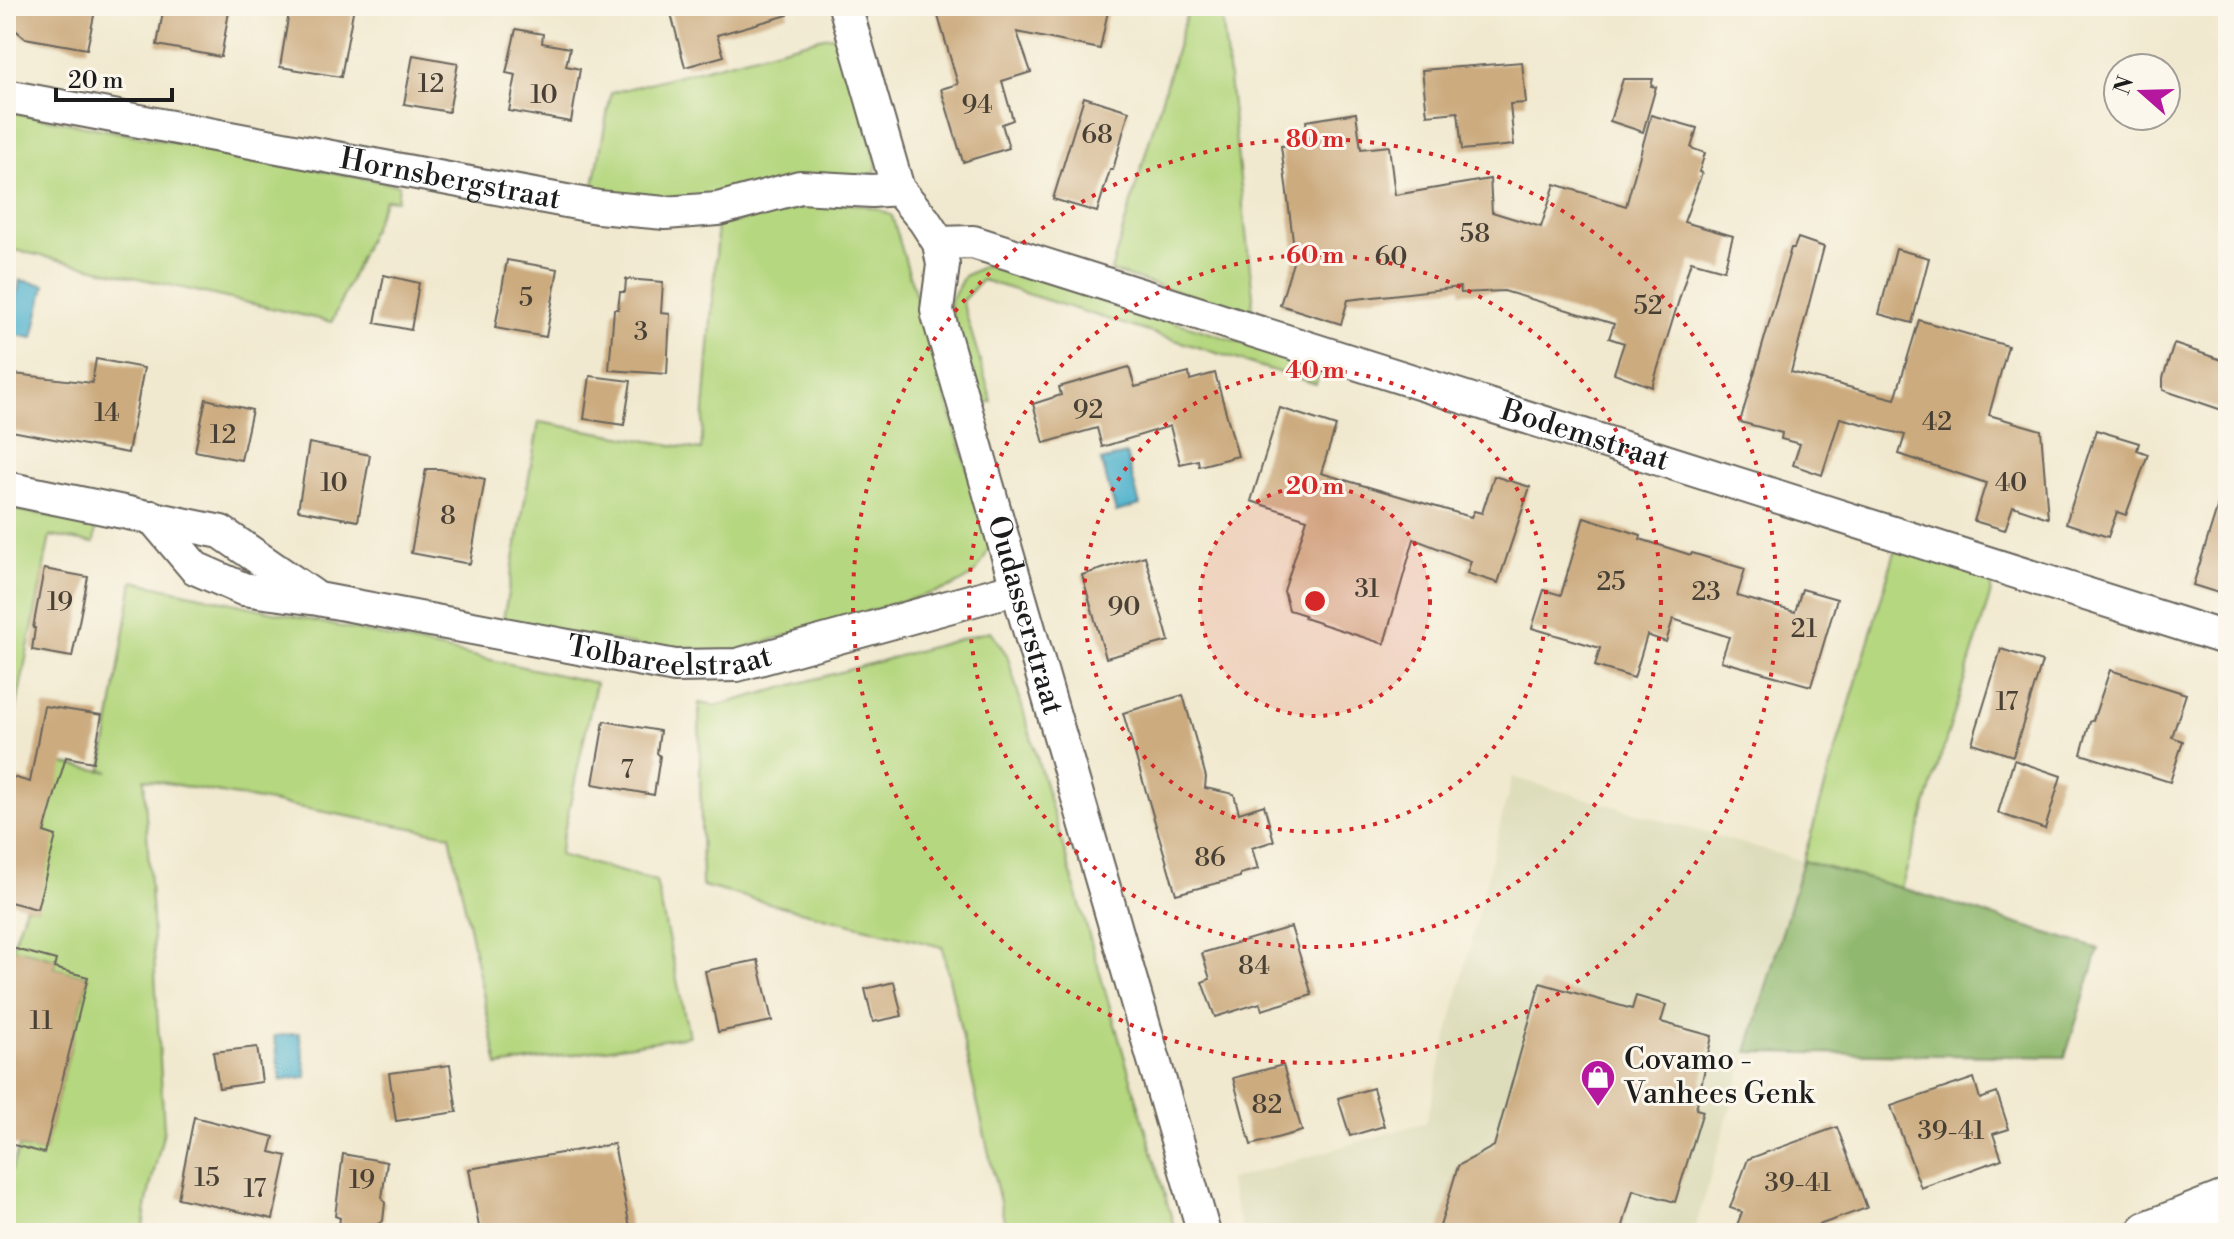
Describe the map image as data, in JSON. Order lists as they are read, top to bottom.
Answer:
{
  "streets": {
    "street": [
      "Hornsbergstraat",
      "Bodemstraat",
      "Oudasserstraat",
      "Tolbareelstraat"
    ]
  },
  "crossings": [
    ["Bodemstraat", "Oudasserstraat"],
    ["Oudasserstraat", "Tolbareelstraat"]
  ],
  "places": {
    "shop": ["Covamo - Vanhees Genk"]
  },
  "house_numbers": [
    "12",
    "10",
    "94",
    "68",
    "58",
    "60",
    "5",
    "52",
    "3",
    "92",
    "14",
    "42",
    "12",
    "10",
    "40",
    "8",
    "25",
    "31",
    "23",
    "19",
    "90",
    "21",
    "17",
    "7",
    "86",
    "84",
    "11",
    "82",
    "39-41",
    "15",
    "19",
    "39-41",
    "17"
  ],
  "scale_bar": "20 m",
  "north": "left",
  "rings": [
    "80 m",
    "60 m",
    "40 m",
    "20 m"
  ]
}
